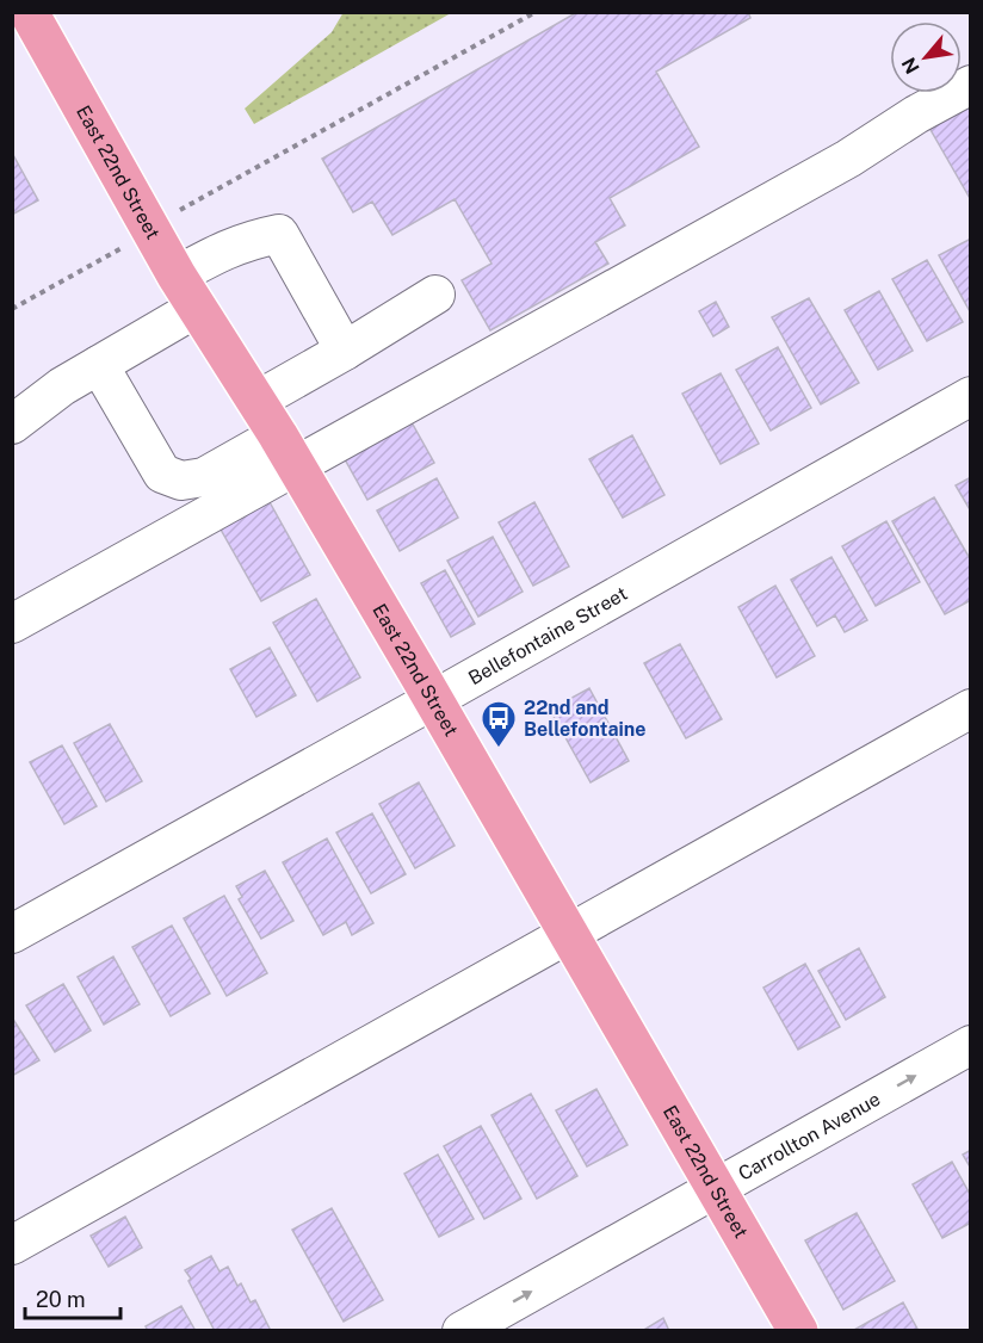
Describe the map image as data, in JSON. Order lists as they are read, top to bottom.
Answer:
{
  "streets": {
    "main road": ["East 22nd Street"],
    "street": ["Bellefontaine Street", "Carrollton Avenue"]
  },
  "crossings": [
    ["East 22nd Street", "Bellefontaine Street"],
    ["East 22nd Street", "Carrollton Avenue"]
  ],
  "places": {
    "bus stop": ["22nd and Bellefontaine"]
  },
  "scale_bar": "20 m",
  "north": "bottom left"
}
